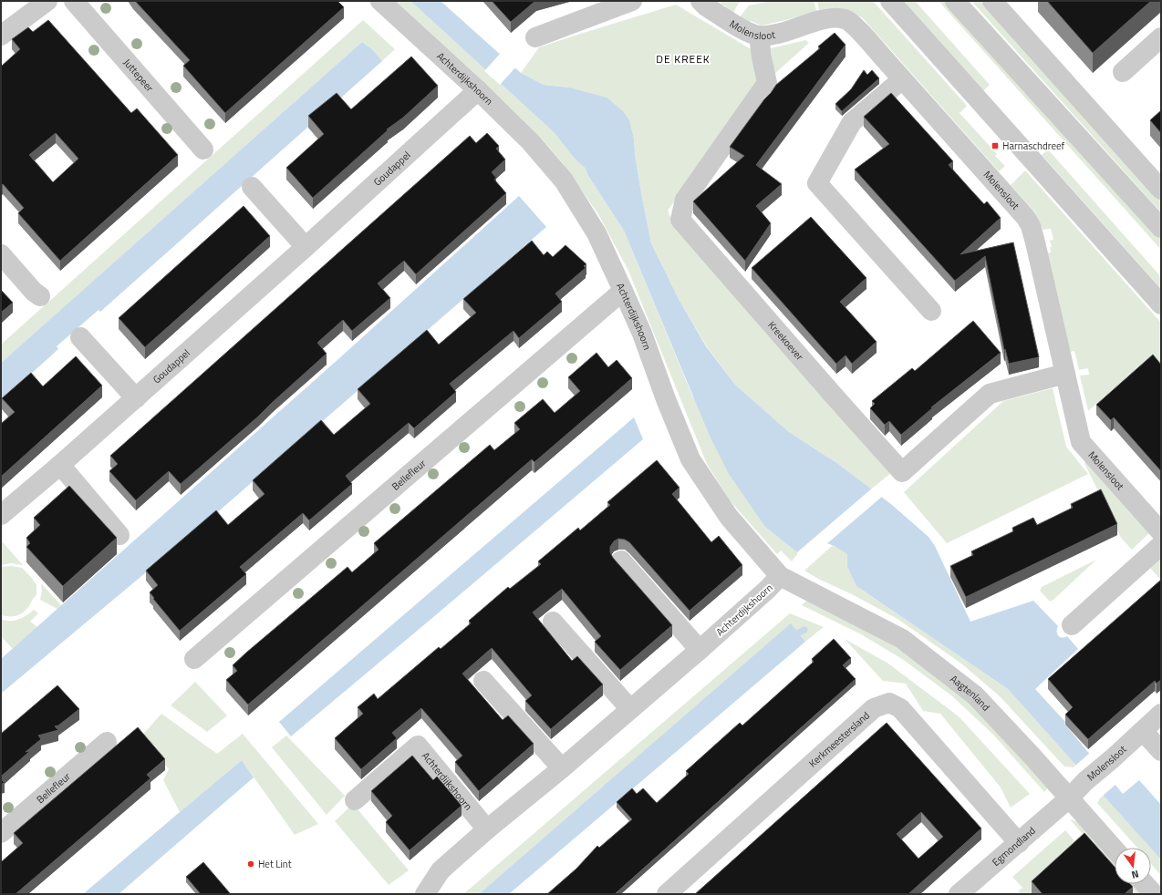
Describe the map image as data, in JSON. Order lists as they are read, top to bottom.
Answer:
{
  "streets": {
    "street": [
      "Molensloot",
      "Juttepeer",
      "Achterdijkshoorn",
      "Goudappel",
      "Kreekoever",
      "Bellefleur",
      "Aagtenland",
      "Kerkmeestersland",
      "Egmondland"
    ]
  },
  "crossings": [
    ["Molensloot", "Kreekoever"],
    ["Molensloot", "Aagtenland"],
    ["Molensloot", "Egmondland"],
    ["Achterdijkshoorn", "Goudappel"],
    ["Achterdijkshoorn", "Bellefleur"],
    ["Achterdijkshoorn", "Aagtenland"],
    ["Aagtenland", "Egmondland"],
    ["Kerkmeestersland", "Egmondland"]
  ],
  "districts": ["DE KREEK"],
  "places": {
    "transit": ["Harnaschdreef"],
    "other": ["Het Lint"]
  },
  "north": "bottom"
}
